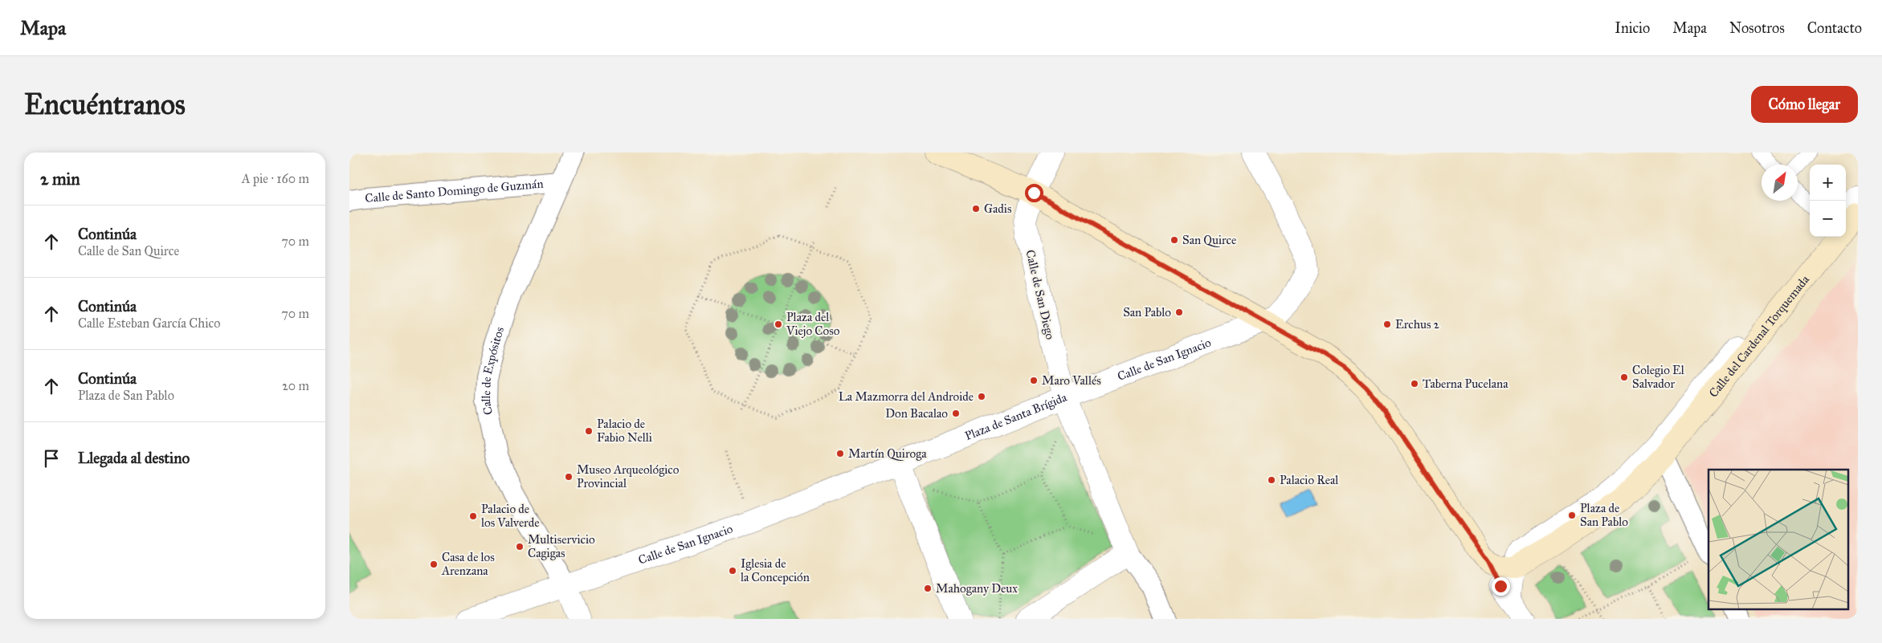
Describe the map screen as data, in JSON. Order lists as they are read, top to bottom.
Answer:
{
  "streets": {
    "main road": ["Calle del Cardenal Torquemada"],
    "street": [
      "Calle de Santo Domingo de Guzmán",
      "Calle de San Diego",
      "Calle de San Ignacio",
      "Calle de Expósitos",
      "Plaza de Santa Brígida"
    ]
  },
  "crossings": [
    ["Calle de Santo Domingo de Guzmán", "Calle de Expósitos"],
    ["Calle de San Diego", "Calle de San Ignacio"],
    ["Calle de San Diego", "Plaza de Santa Brígida"],
    ["Calle de San Ignacio", "Calle de Expósitos"],
    ["Calle de San Ignacio", "Plaza de Santa Brígida"]
  ],
  "places": [
    "Gadis",
    "San Quirce",
    "San Pablo",
    "Plaza del Viejo Coso",
    "Erchus 2",
    "Colegio El Salvador",
    "Maro Vallés",
    "Taberna Pucelana",
    "La Mazmorra del Androide",
    "Don Bacalao",
    "Palacio de Fabio Nelli",
    "Martín Quiroga",
    "Museo Arqueológico Provincial",
    "Palacio Real",
    "Plaza de San Pablo",
    "Palacio de los Valverde",
    "Multiservicio Cagigas",
    "Casa de los Arenzana",
    "Iglesia de la Concepción",
    "Mahogany Deux"
  ],
  "north": "top right",
  "page": {
    "header": "Mapa",
    "nav": [
      "Inicio",
      "Mapa",
      "Nosotros",
      "Contacto"
    ],
    "buttons": "Cómo llegar",
    "title": "Encuéntranos",
    "heading": ["2 min", "A pie · 160 m"],
    "map_buttons": ["+", "−"],
    "list": [
      ["Continúa", "Calle de San Quirce", "70 m"],
      ["Continúa", "Calle Esteban García Chico", "70 m"],
      ["Continúa", "Plaza de San Pablo", "20 m"],
      "Llegada al destino"
    ]
  }
}
